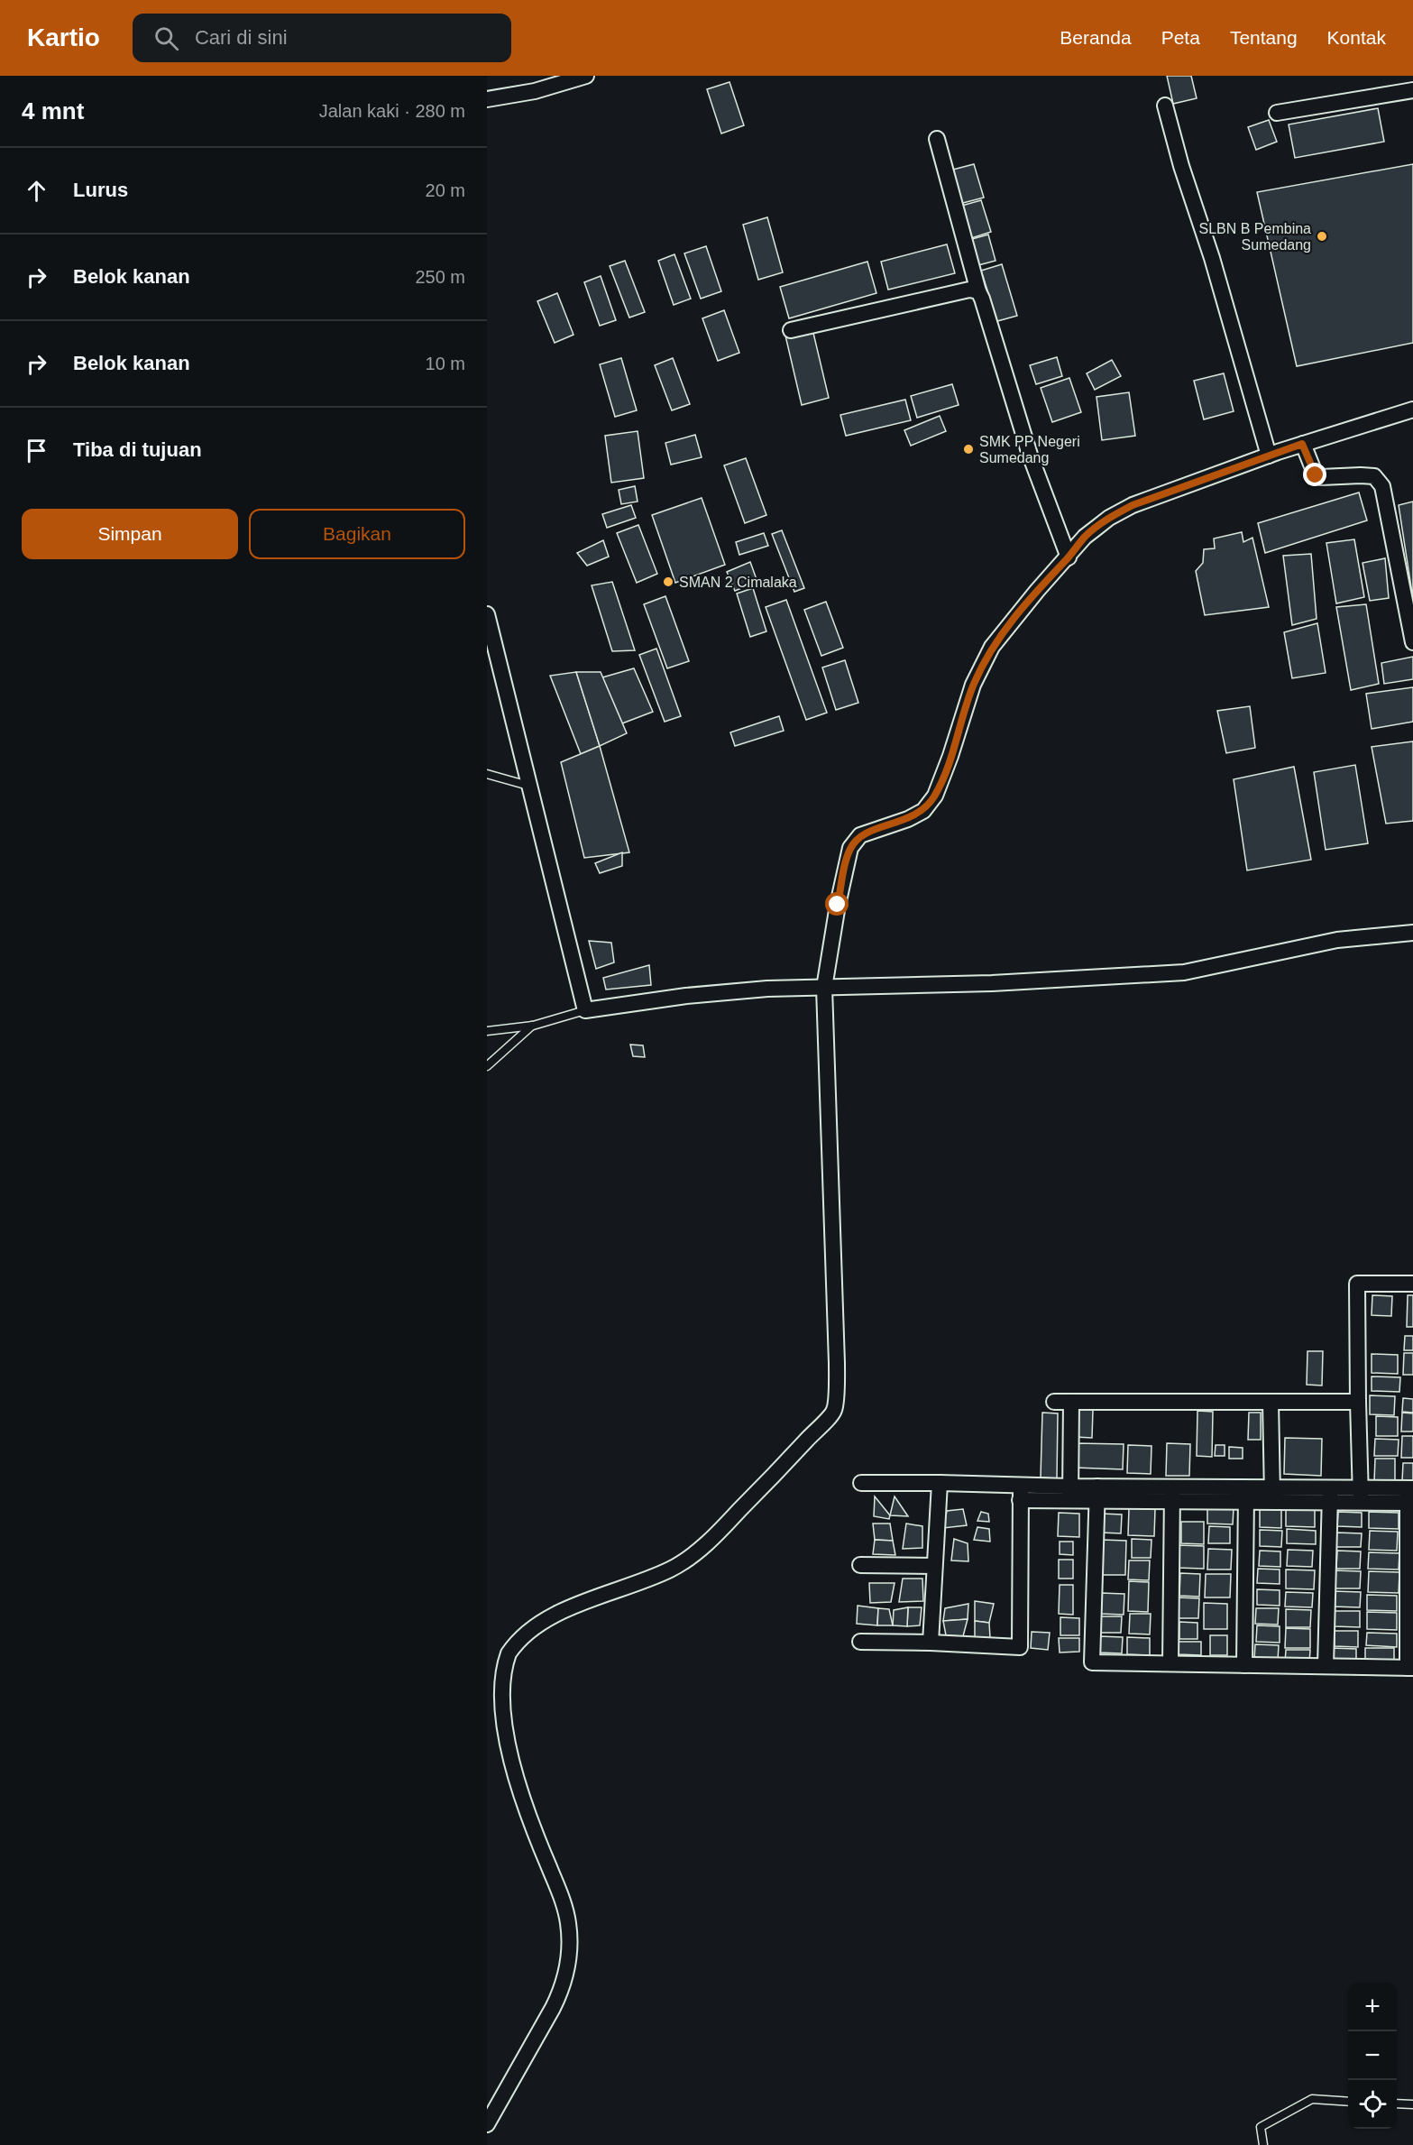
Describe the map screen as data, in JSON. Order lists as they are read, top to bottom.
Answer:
{
  "places": ["SLBN B Pembina Sumedang", "SMK PP Negeri Sumedang", "SMAN 2 Cimalaka"],
  "page": {
    "header": "Kartio",
    "search": "Cari di sini",
    "nav": [
      "Beranda",
      "Peta",
      "Tentang",
      "Kontak"
    ],
    "heading": ["4 mnt", "Jalan kaki · 280 m"],
    "list": [
      ["Lurus", "20 m"],
      ["Belok kanan", "250 m"],
      ["Belok kanan", "10 m"],
      "Tiba di tujuan"
    ],
    "buttons": ["Simpan", "Bagikan"],
    "map_buttons": ["+", "−"]
  }
}
